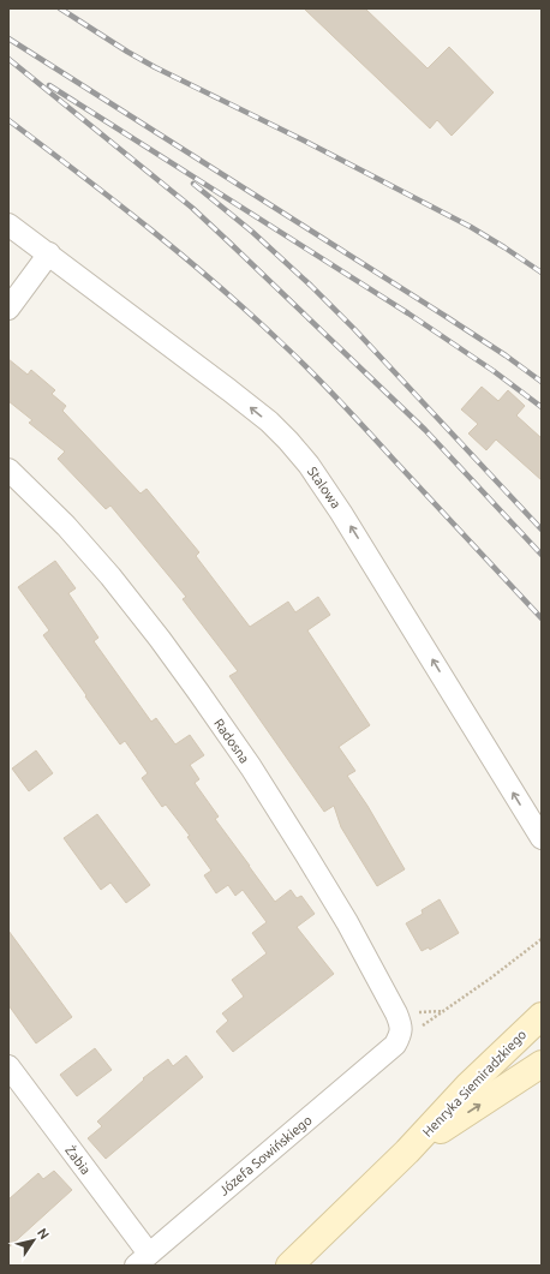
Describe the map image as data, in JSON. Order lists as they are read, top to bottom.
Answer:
{
  "streets": {
    "main road": ["Henryka Siemiradzkiego"],
    "street": [
      "Stalowa",
      "Radosna",
      "Józefa Sowińskiego",
      "Żabia"
    ]
  },
  "crossings": [
    ["Radosna", "Józefa Sowińskiego"],
    ["Józefa Sowińskiego", "Żabia"]
  ],
  "one_way": ["Stalowa"],
  "north": "top right"
}
